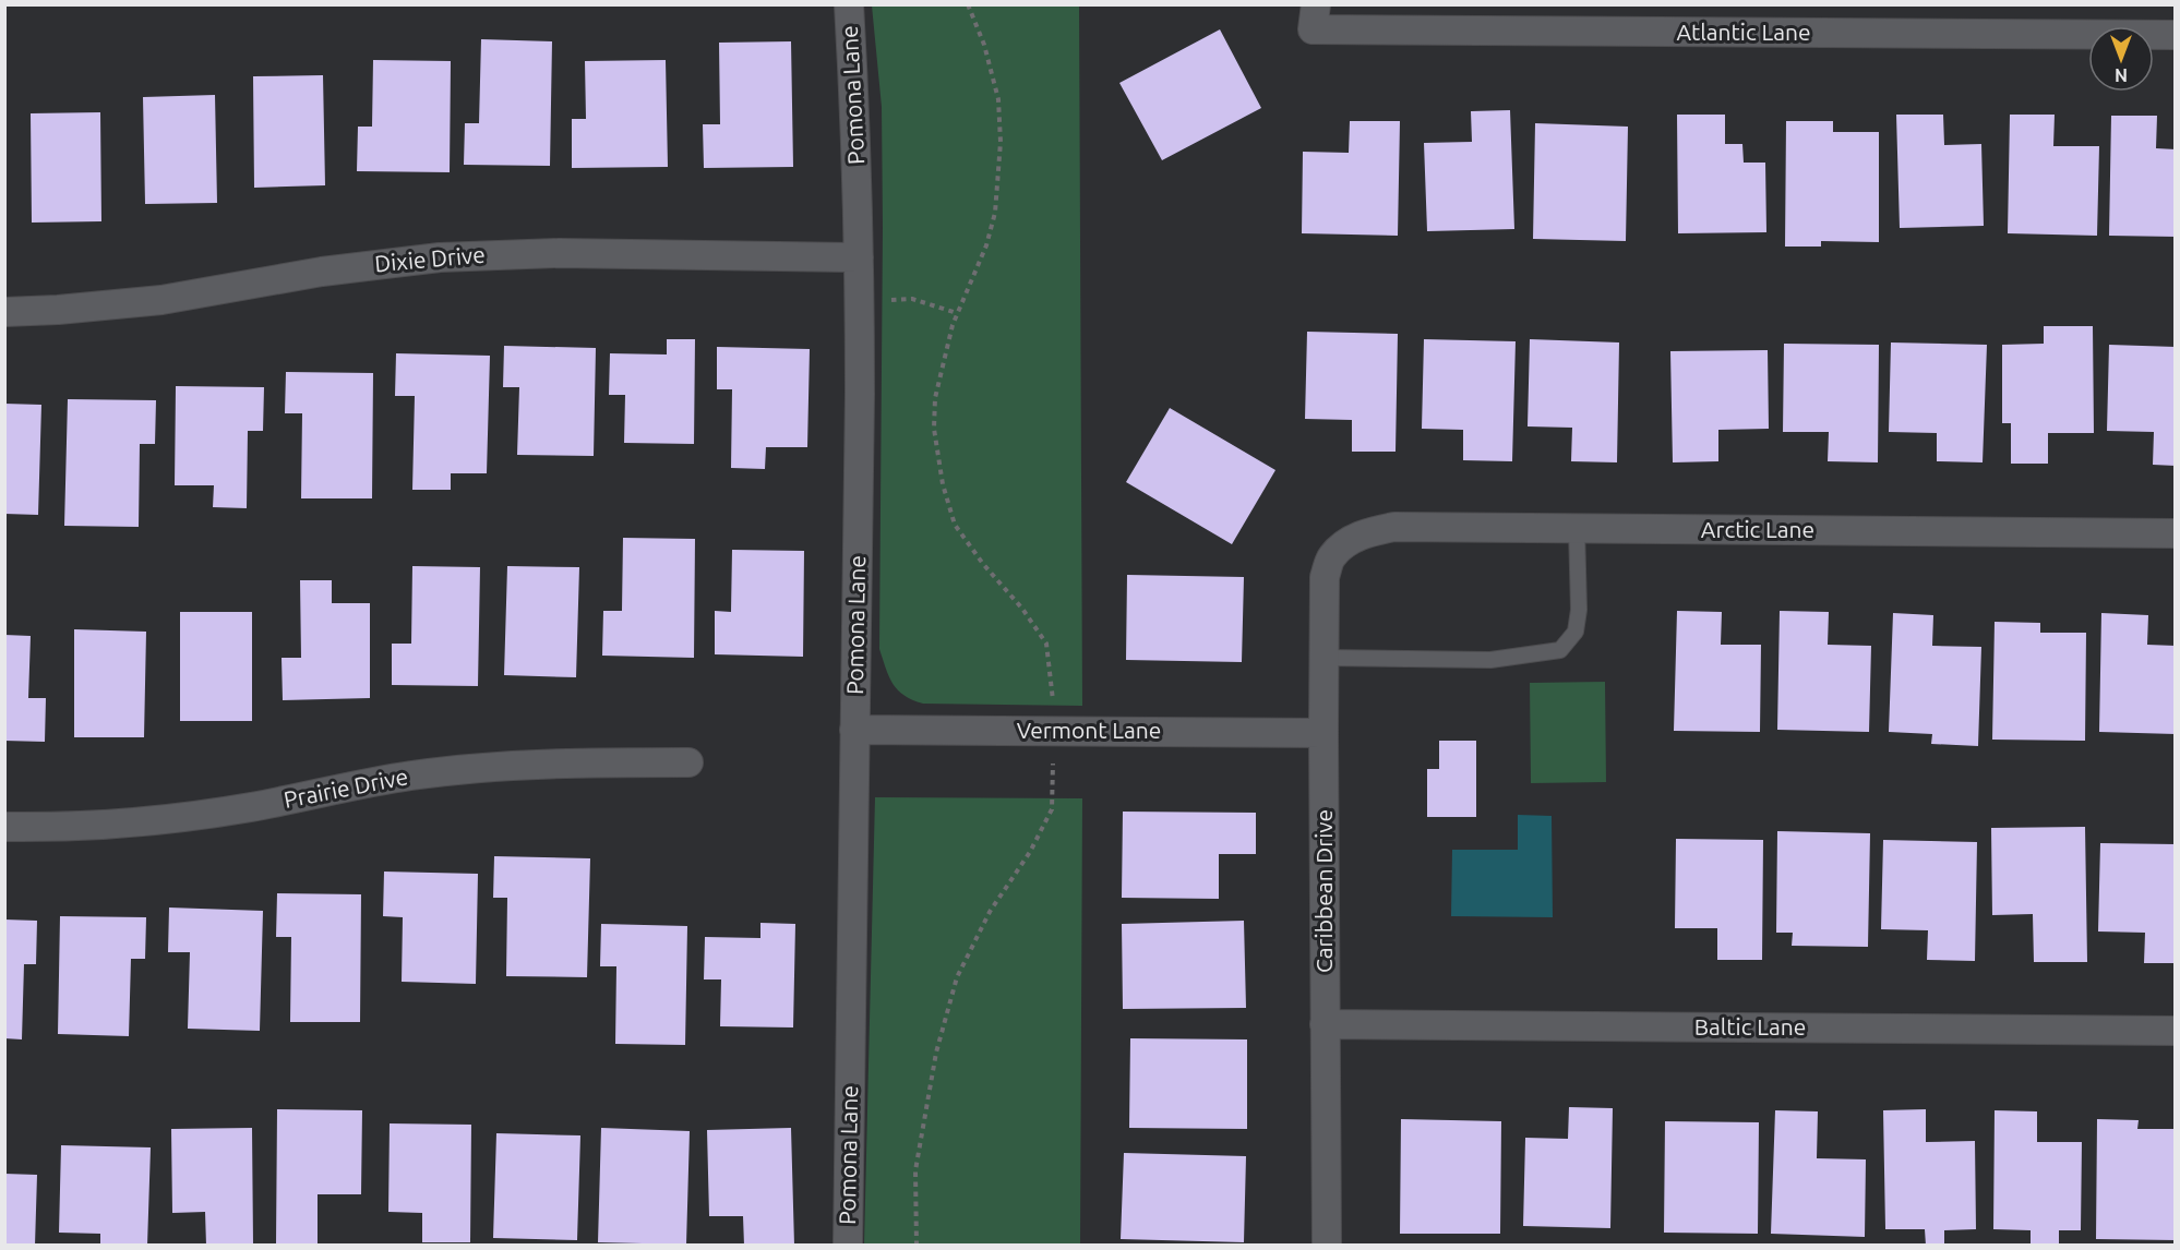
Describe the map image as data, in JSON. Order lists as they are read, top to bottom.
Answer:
{
  "streets": {
    "street": [
      "Atlantic Lane",
      "Pomona Lane",
      "Dixie Drive",
      "Arctic Lane",
      "Vermont Lane",
      "Prairie Drive",
      "Caribbean Drive",
      "Baltic Lane"
    ]
  },
  "crossings": [
    ["Pomona Lane", "Dixie Drive"],
    ["Pomona Lane", "Vermont Lane"],
    ["Arctic Lane", "Caribbean Drive"],
    ["Vermont Lane", "Caribbean Drive"],
    ["Caribbean Drive", "Baltic Lane"]
  ],
  "north": "bottom"
}
